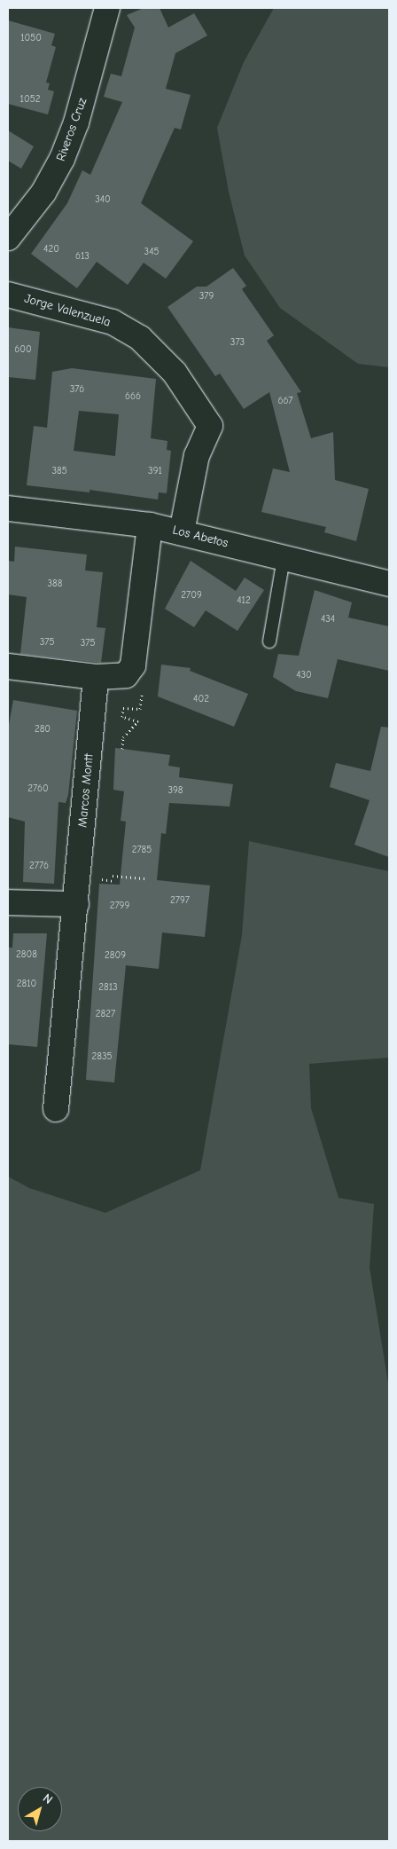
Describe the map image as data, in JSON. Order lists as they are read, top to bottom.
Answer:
{
  "streets": {
    "street": [
      "Riveros Cruz",
      "Jorge Valenzuela",
      "Los Abetos",
      "Marcos Montt"
    ]
  },
  "crossings": [
    ["Jorge Valenzuela", "Los Abetos"]
  ],
  "house_numbers": [
    "1050",
    "1052",
    "340",
    "420",
    "345",
    "613",
    "379",
    "373",
    "600",
    "376",
    "666",
    "667",
    "385",
    "391",
    "388",
    "2709",
    "412",
    "434",
    "375",
    "375",
    "430",
    "402",
    "280",
    "2760",
    "398",
    "2785",
    "2776",
    "2797",
    "2799",
    "2808",
    "2809",
    "2810",
    "2813",
    "2827",
    "2835"
  ],
  "north": "top right"
}
